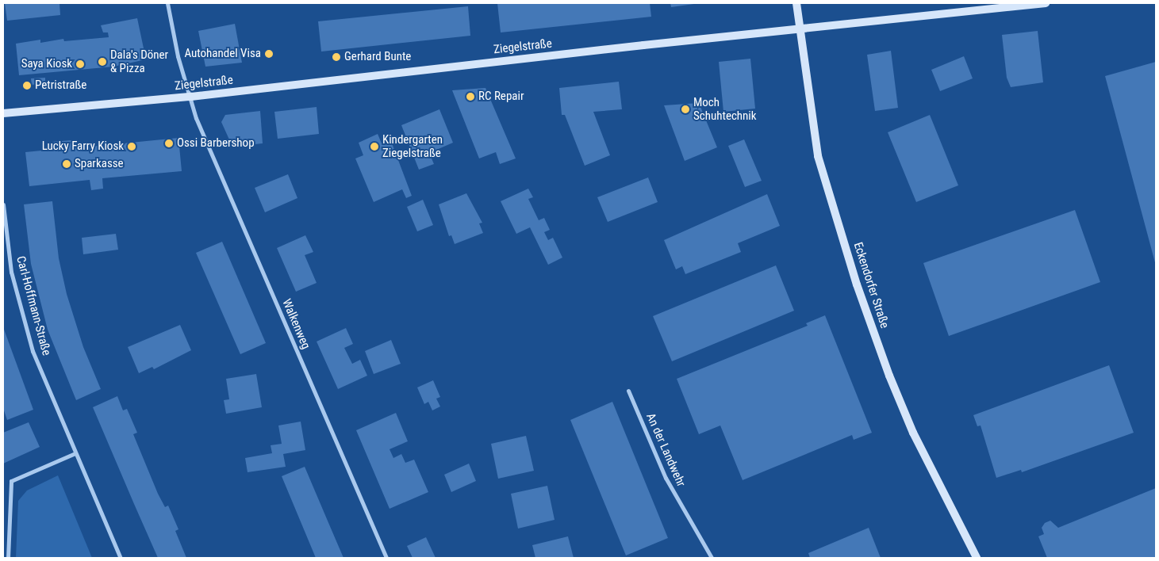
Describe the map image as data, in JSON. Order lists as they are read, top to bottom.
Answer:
{
  "streets": {
    "street": [
      "Ziegelstraße",
      "Eckendorfer Straße",
      "Carl-Hoffmann-Straße",
      "Walkenweg",
      "An der Landwehr"
    ]
  },
  "crossings": [
    ["Ziegelstraße", "Eckendorfer Straße"],
    ["Ziegelstraße", "Walkenweg"]
  ],
  "places": [
    "Autohandel Visa",
    "Gerhard Bunte",
    "Dala's Döner & Pizza",
    "Saya Kiosk",
    "Petristraße",
    "RC Repair",
    "Moch Schuhtechnik",
    "Ossi Barbershop",
    "Lucky Farry Kiosk",
    "Kindergarten Ziegelstraße",
    "Sparkasse"
  ]
}
